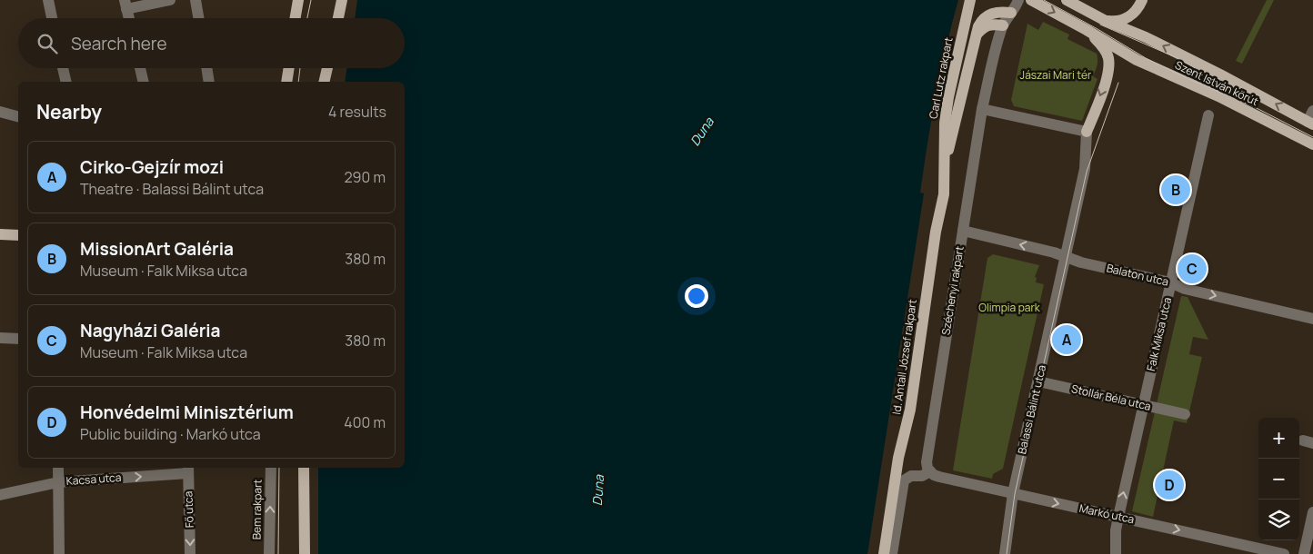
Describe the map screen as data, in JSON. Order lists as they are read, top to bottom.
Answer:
{
  "streets": {
    "main road": ["Carl Lutz rakpart", "Szent István körút", "Id. Antall József rakpart"],
    "street": [
      "Balaton utca",
      "Széchenyi rakpart",
      "Falk Miksa utca",
      "Stollár Béla utca",
      "Balassi Bálint utca",
      "Kacsa utca",
      "Fő utca",
      "Bem rakpart",
      "Markó utca"
    ]
  },
  "crossings": [
    ["Carl Lutz rakpart", "Id. Antall József rakpart"],
    ["Balaton utca", "Széchenyi rakpart"],
    ["Balaton utca", "Falk Miksa utca"],
    ["Balaton utca", "Balassi Bálint utca"],
    ["Széchenyi rakpart", "Markó utca"],
    ["Falk Miksa utca", "Stollár Béla utca"],
    ["Falk Miksa utca", "Markó utca"],
    ["Stollár Béla utca", "Balassi Bálint utca"],
    ["Balassi Bálint utca", "Markó utca"],
    ["Kacsa utca", "Fő utca"]
  ],
  "one_way": [
    "Kacsa utca",
    "Fő utca",
    "Bem rakpart",
    "Markó utca"
  ],
  "water": ["Duna"],
  "parks": ["Jászai Mari tér", "Olimpia park"],
  "page": {
    "search": "Search here",
    "heading": ["Nearby", "4 results"],
    "list": [
      {
        "mark": "A",
        "name": "Cirko-Gejzír mozi",
        "note": "Theatre · Balassi Bálint utca",
        "value": "290 m"
      },
      {
        "mark": "B",
        "name": "MissionArt Galéria",
        "note": "Museum · Falk Miksa utca",
        "value": "380 m"
      },
      {
        "mark": "C",
        "name": "Nagyházi Galéria",
        "note": "Museum · Falk Miksa utca",
        "value": "380 m"
      },
      {
        "mark": "D",
        "name": "Honvédelmi Minisztérium",
        "note": "Public building · Markó utca",
        "value": "400 m"
      }
    ],
    "pins": [
      "B",
      "C",
      "A",
      "D"
    ],
    "map_buttons": ["+", "−"]
  }
}
